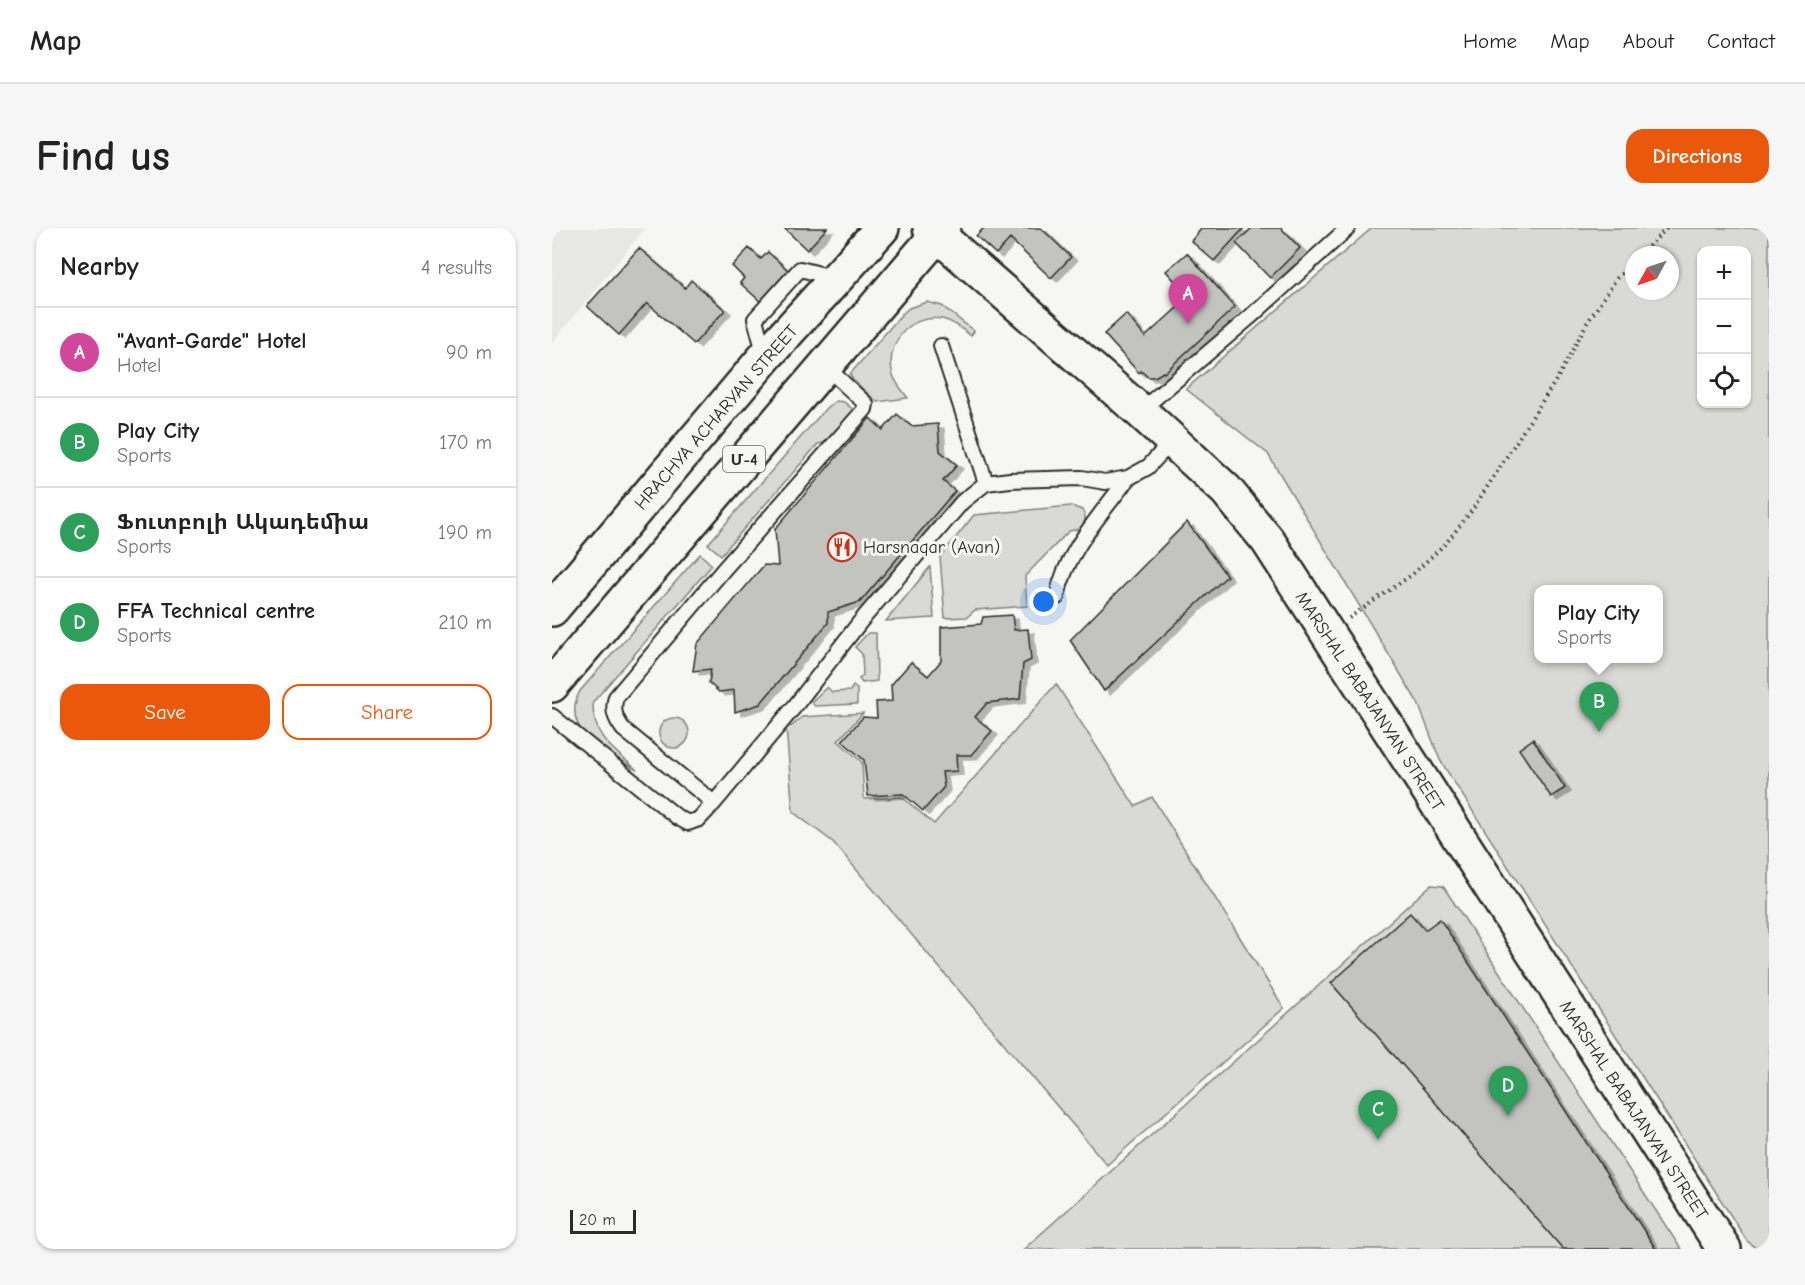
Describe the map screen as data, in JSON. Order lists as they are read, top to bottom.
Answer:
{
  "streets": {
    "main road": ["HRACHYA ACHARYAN STREET", "Մ-4", "MARSHAL BABAJANYAN STREET"]
  },
  "crossings": [
    ["Մ-4", "MARSHAL BABAJANYAN STREET"]
  ],
  "places": {
    "restaurant": ["Harsnaqar (Avan)"]
  },
  "scale_bar": "20 m",
  "north": "bottom left",
  "page": {
    "header": "Map",
    "nav": [
      "Home",
      "Map",
      "About",
      "Contact"
    ],
    "buttons": [
      "Directions",
      ["Save", "Share"]
    ],
    "title": "Find us",
    "heading": ["Nearby", "4 results"],
    "map_buttons": ["+", "−"],
    "pins": [
      "A",
      "B",
      "D",
      "C"
    ],
    "list": [
      {
        "mark": "A",
        "name": "\"Avant-Garde\" Hotel",
        "note": "Hotel",
        "value": "90 m"
      },
      {
        "mark": "B",
        "name": "Play City",
        "note": "Sports",
        "value": "170 m"
      },
      {
        "mark": "C",
        "name": "Ֆուտբոլի Ակադեմիա",
        "note": "Sports",
        "value": "190 m"
      },
      {
        "mark": "D",
        "name": "FFA Technical centre",
        "note": "Sports",
        "value": "210 m"
      }
    ],
    "popup": ["Play City", "Sports"],
    "scale": "20 m"
  }
}
